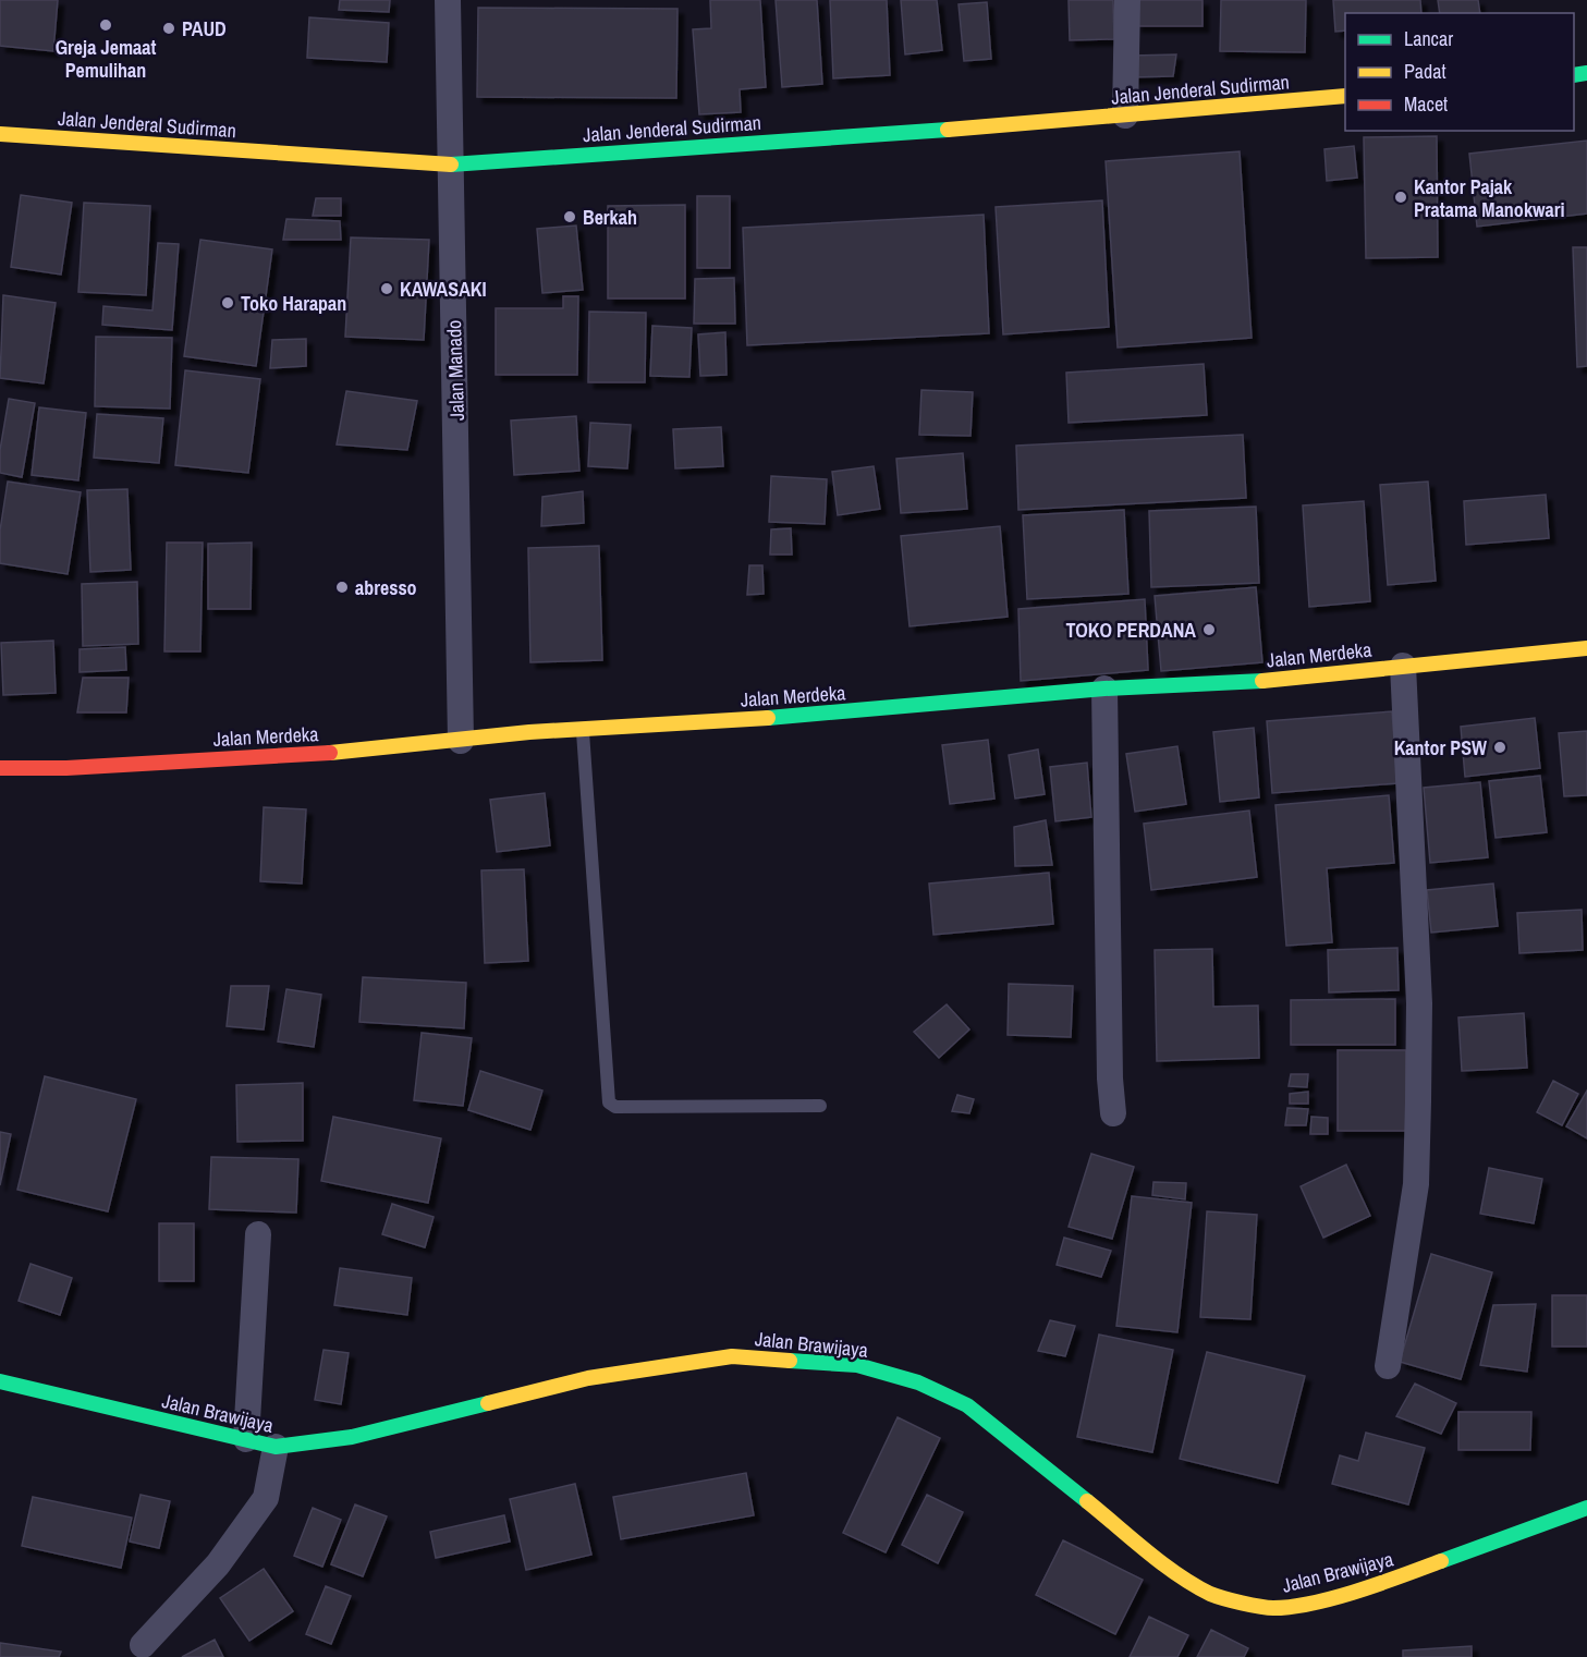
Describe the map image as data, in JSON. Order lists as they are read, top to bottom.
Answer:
{
  "streets": {
    "main road": ["Jalan Jenderal Sudirman", "Jalan Merdeka", "Jalan Brawijaya"],
    "street": ["Jalan Manado"]
  },
  "crossings": [
    ["Jalan Jenderal Sudirman", "Jalan Manado"],
    ["Jalan Manado", "Jalan Merdeka"]
  ],
  "places": [
    "Greja Jemaat Pemulihan",
    "PAUD",
    "Kantor Pajak Pratama Manokwari",
    "Berkah",
    "KAWASAKI",
    "Toko Harapan",
    "abresso",
    "TOKO PERDANA",
    "Kantor PSW"
  ],
  "legend": ["Lancar", "Padat", "Macet"]
}
